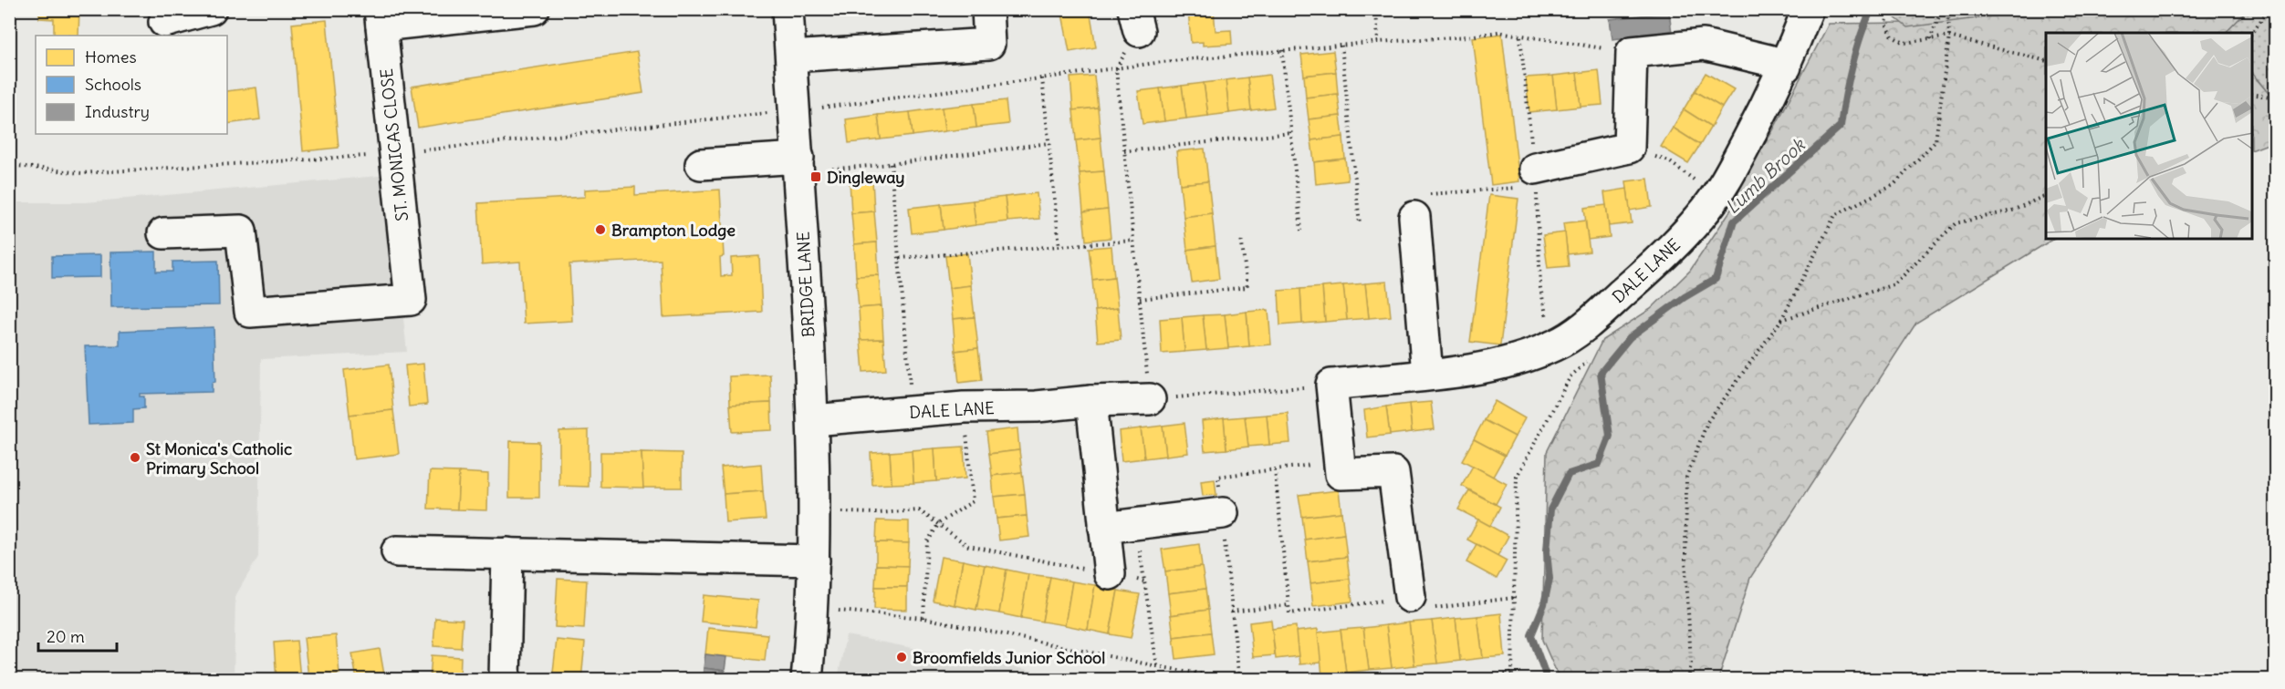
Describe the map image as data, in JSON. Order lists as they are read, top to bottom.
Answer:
{
  "streets": {
    "street": ["ST. MONICAS CLOSE", "DALE LANE", "BRIDGE LANE"]
  },
  "crossings": [
    ["DALE LANE", "BRIDGE LANE"]
  ],
  "water": ["Lumb Brook"],
  "places": {
    "transit": ["Dingleway"],
    "other": ["Brampton Lodge", "St Monica's Catholic Primary School", "Broomfields Junior School"]
  },
  "legend": ["Homes", "Schools", "Industry"],
  "scale_bar": "20 m"
}
